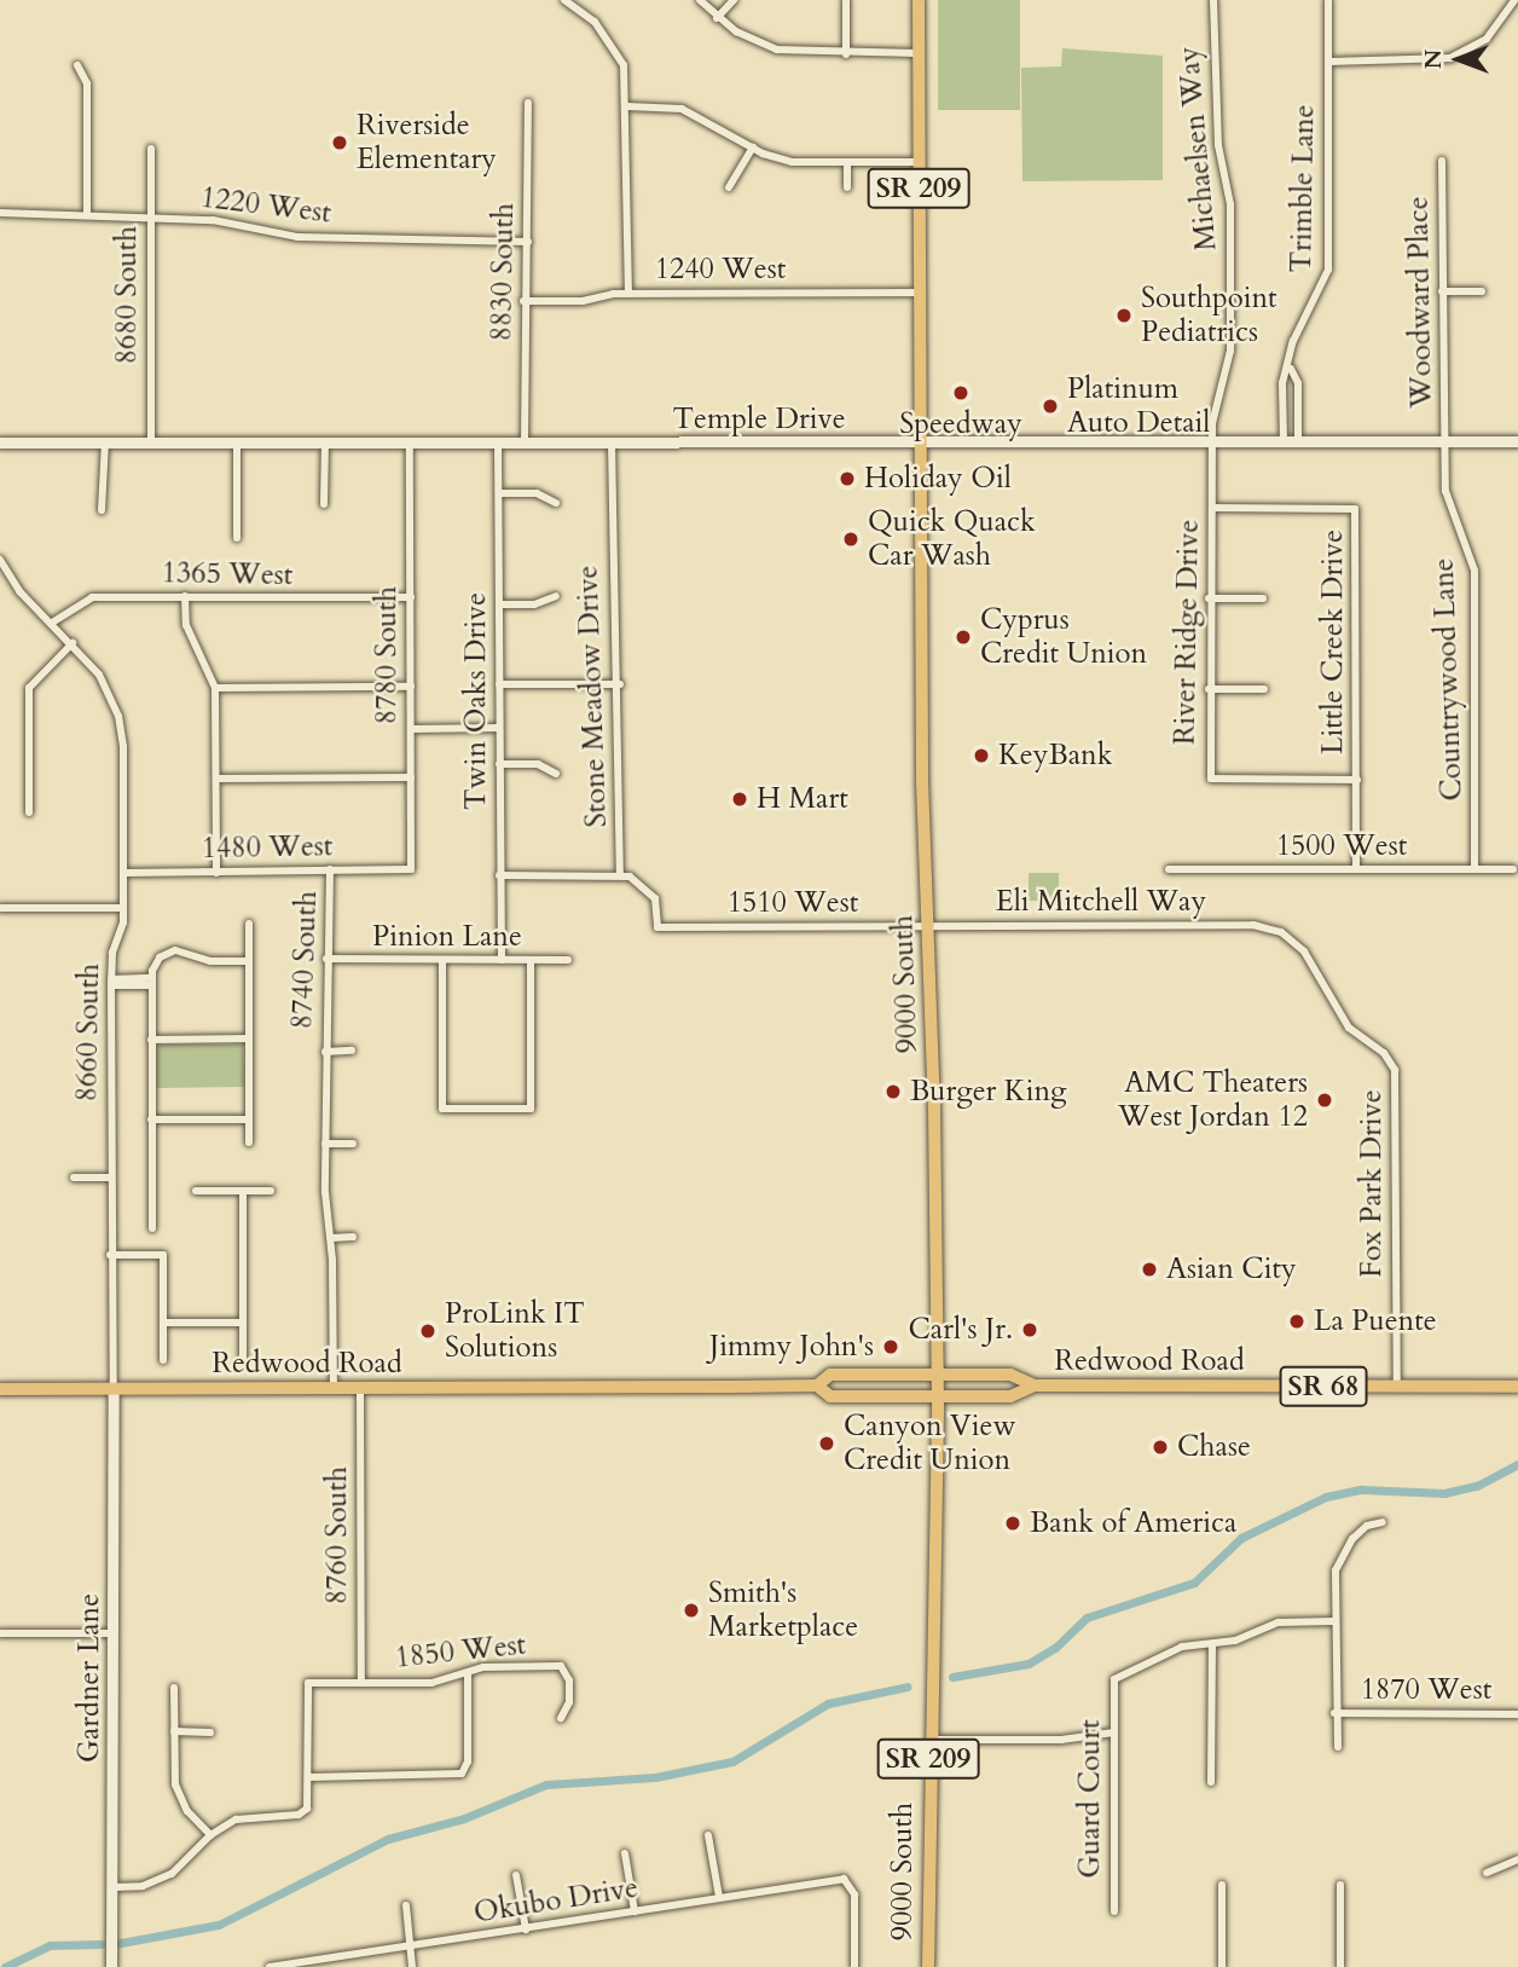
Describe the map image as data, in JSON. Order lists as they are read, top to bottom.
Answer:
{
  "streets": {
    "main road": [
      "SR 209",
      "9000 South",
      "Redwood Road",
      "SR 68"
    ],
    "street": [
      "Michaelsen Way",
      "Trimble Lane",
      "1220 West",
      "1240 West",
      "8830 South",
      "8680 South",
      "Woodward Place",
      "Temple Drive",
      "1365 West",
      "River Ridge Drive",
      "Little Creek Drive",
      "8780 South",
      "Countrywood Lane",
      "Stone Meadow Drive",
      "Twin Oaks Drive",
      "1500 West",
      "1480 West",
      "Eli Mitchell Way",
      "1510 West",
      "Pinion Lane",
      "8740 South",
      "8660 South",
      "Fox Park Drive",
      "8760 South",
      "1850 West",
      "Gardner Lane",
      "1870 West",
      "Guard Court",
      "Okubo Drive"
    ]
  },
  "crossings": [
    ["Michaelsen Way", "Temple Drive"],
    ["Michaelsen Way", "River Ridge Drive"],
    ["Trimble Lane", "Temple Drive"],
    ["1220 West", "8830 South"],
    ["1220 West", "8680 South"],
    ["1240 West", "8830 South"],
    ["1240 West", "9000 South"],
    ["8830 South", "Temple Drive"],
    ["8680 South", "Temple Drive"],
    ["Woodward Place", "Temple Drive"],
    ["Woodward Place", "Countrywood Lane"],
    ["Temple Drive", "River Ridge Drive"],
    ["Temple Drive", "8780 South"],
    ["Temple Drive", "Countrywood Lane"],
    ["Temple Drive", "Stone Meadow Drive"],
    ["Temple Drive", "Twin Oaks Drive"],
    ["Temple Drive", "9000 South"],
    ["1365 West", "8780 South"],
    ["1365 West", "8660 South"],
    ["River Ridge Drive", "Little Creek Drive"],
    ["Little Creek Drive", "1500 West"],
    ["8780 South", "1480 West"],
    ["Countrywood Lane", "1500 West"],
    ["Stone Meadow Drive", "1510 West"],
    ["Twin Oaks Drive", "Pinion Lane"],
    ["1480 West", "8740 South"],
    ["1480 West", "8660 South"],
    ["Eli Mitchell Way", "1510 West"],
    ["Eli Mitchell Way", "9000 South"],
    ["Eli Mitchell Way", "Fox Park Drive"],
    ["1510 West", "9000 South"],
    ["Pinion Lane", "8740 South"],
    ["8740 South", "Redwood Road"],
    ["9000 South", "Redwood Road"],
    ["8660 South", "Redwood Road"],
    ["8660 South", "Gardner Lane"],
    ["Fox Park Drive", "Redwood Road"],
    ["Redwood Road", "8760 South"],
    ["Redwood Road", "Gardner Lane"],
    ["8760 South", "1850 West"]
  ],
  "places": [
    "Riverside Elementary",
    "Southpoint Pediatrics",
    "Speedway",
    "Platinum Auto Detail",
    "Holiday Oil",
    "Quick Quack Car Wash",
    "Cyprus Credit Union",
    "KeyBank",
    "H Mart",
    "Burger King",
    "AMC Theaters West Jordan 12",
    "Asian City",
    "La Puente",
    "Carl's Jr.",
    "ProLink IT Solutions",
    "Jimmy John's",
    "Canyon View Credit Union",
    "Chase",
    "Bank of America",
    "Smith's Marketplace"
  ],
  "north": "left"
}
